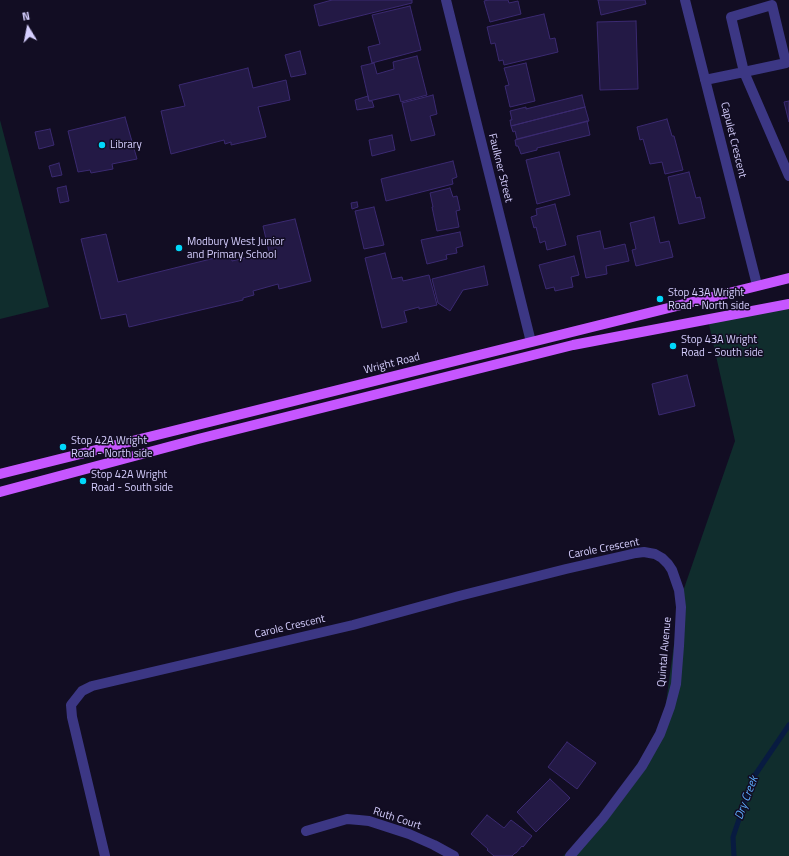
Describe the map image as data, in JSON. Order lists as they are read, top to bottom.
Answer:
{
  "streets": {
    "main road": ["Wright Road"],
    "street": [
      "Capulet Crescent",
      "Faulkner Street",
      "Carole Crescent",
      "Quintal Avenue",
      "Ruth Court"
    ]
  },
  "crossings": [
    ["Capulet Crescent", "Wright Road"],
    ["Faulkner Street", "Wright Road"],
    ["Carole Crescent", "Quintal Avenue"]
  ],
  "water": ["Dry Creek"],
  "places": [
    "Library",
    "Modbury West Junior and Primary School",
    "Stop 43A Wright Road - North side",
    "Stop 43A Wright Road - South side",
    "Stop 42A Wright Road - North side",
    "Stop 42A Wright Road - South side"
  ],
  "north": "top"
}
